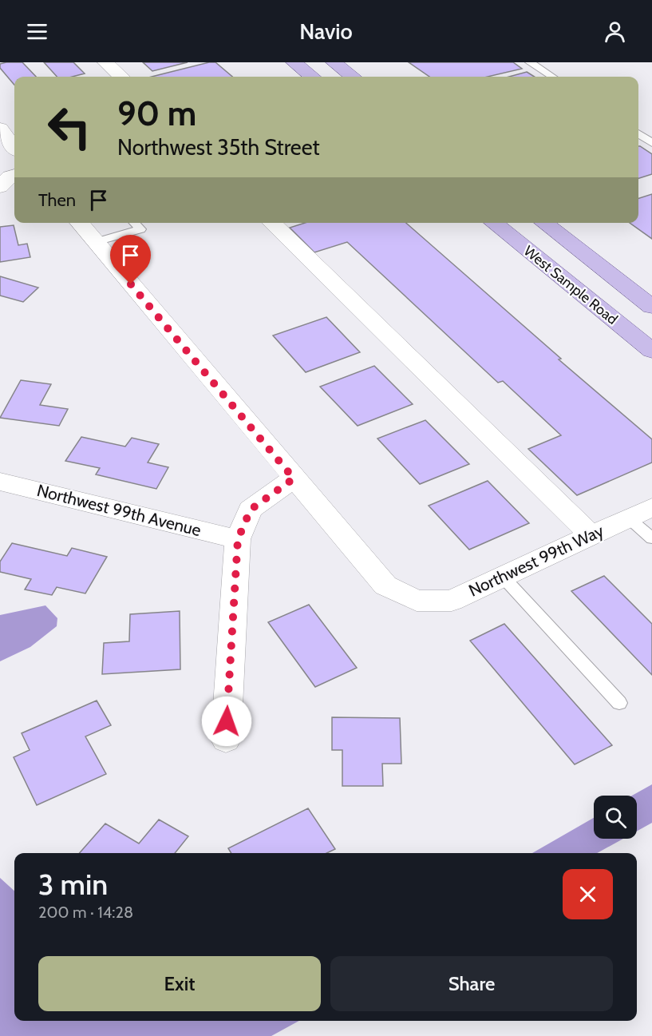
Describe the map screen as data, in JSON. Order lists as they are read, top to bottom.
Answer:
{
  "streets": {
    "main road": ["West Sample Road"],
    "street": ["Northwest 99th Avenue", "Northwest 99th Way"]
  },
  "page": {
    "header": "Navio",
    "turn": ["90 m", "Northwest 35th Street"],
    "then": "Then",
    "heading": ["3 min", "200 m · 14:28"],
    "buttons": ["Exit", "Share"]
  }
}
